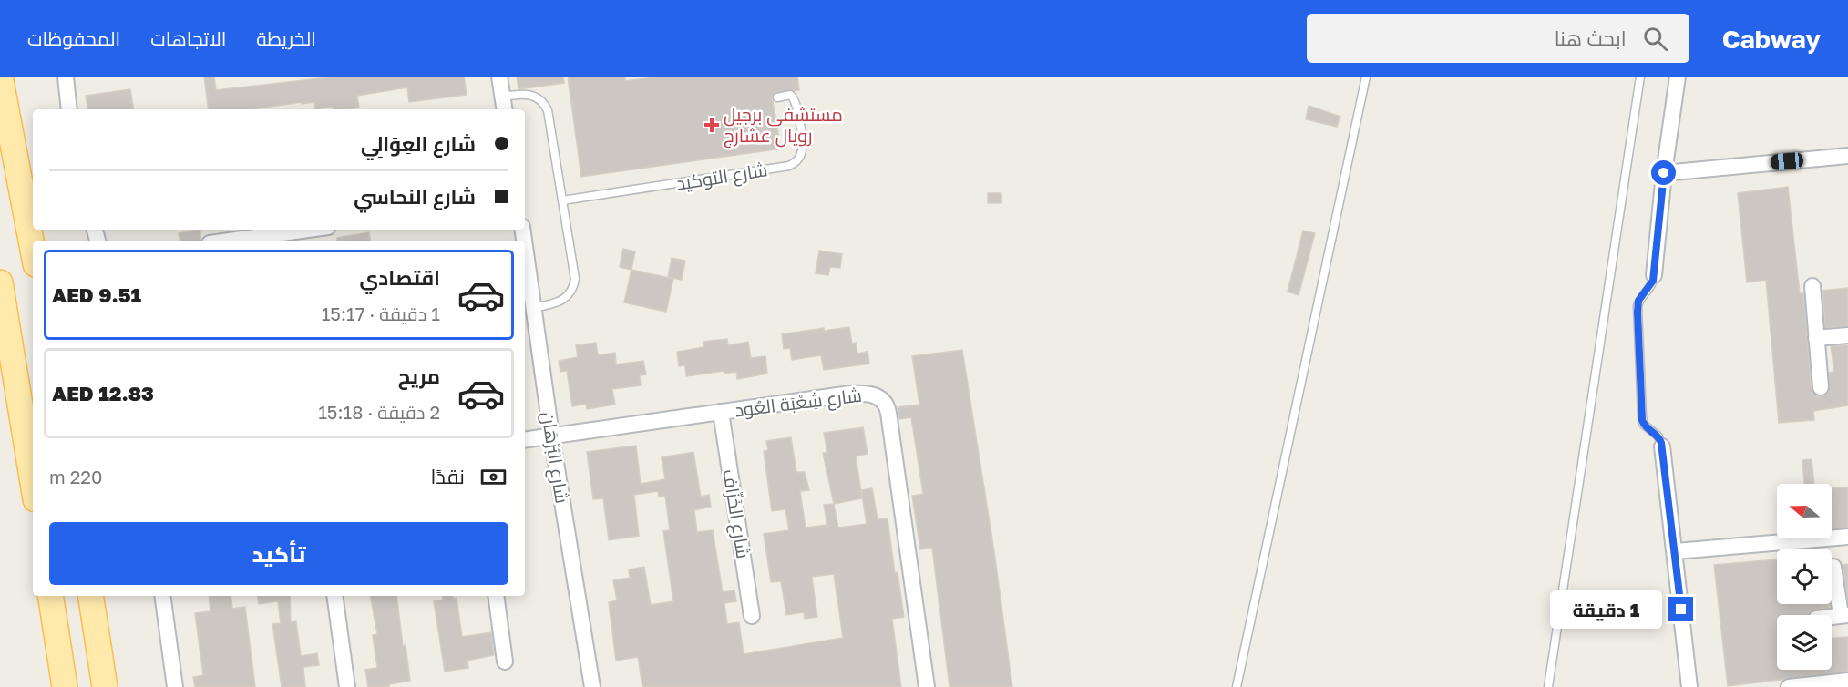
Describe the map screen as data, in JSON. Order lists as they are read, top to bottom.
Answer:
{
  "streets": {
    "street": ["شارع شِعْبَة العُود", "شارع البُرْهَان", "شارع الخَزَّاف"],
    "lane": ["شارع التوكيد"]
  },
  "crossings": [
    ["شارع شِعْبَة العُود", "شارع البُرْهَان"],
    ["شارع شِعْبَة العُود", "شارع الخَزَّاف"]
  ],
  "places": {
    "health": ["مستشفى برجيل رويال عشارج"]
  },
  "north": "left",
  "page": {
    "header": "Cabway",
    "search": "ابحث هنا",
    "nav": ["الخريطة", "الاتجاهات", "المحفوظات"],
    "banner": ["شارع العِوَالِي", "شارع النحاسي"],
    "list": [
      {
        "name": "اقتصادي",
        "note": "1 دقيقة · 15:17",
        "value": "AED 9.51"
      },
      {
        "name": "مريح",
        "note": "2 دقيقة · 15:18",
        "value": "AED 12.83"
      }
    ],
    "pay": ["نقدًا", "220 m"],
    "buttons": "تأكيد",
    "bubble": "1 دقيقة"
  }
}
